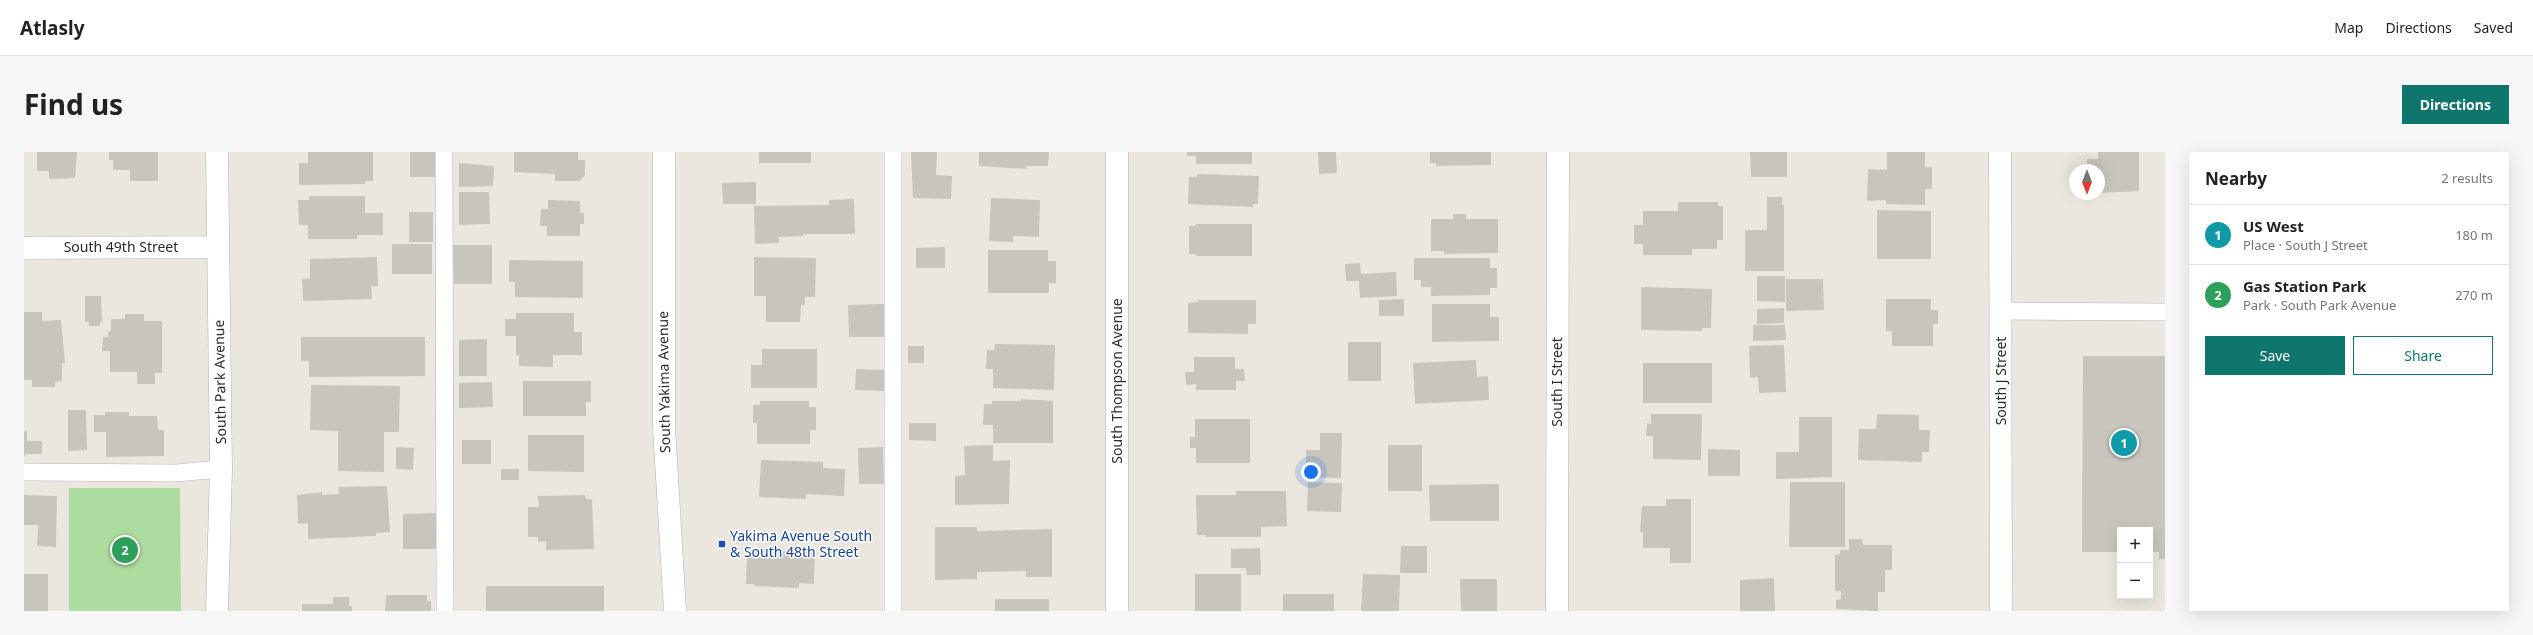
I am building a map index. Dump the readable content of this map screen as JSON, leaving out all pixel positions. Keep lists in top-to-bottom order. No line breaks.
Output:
{"streets":{"street":["South 49th Street","South Thompson Avenue","South J Street","South Park Avenue","South Yakima Avenue","South I Street"]},"crossings":[["South 49th Street","South Park Avenue"]],"places":{"transit":["Yakima Avenue South & South 48th Street"]},"north":"bottom","page":{"header":"Atlasly","nav":["Map","Directions","Saved"],"title":"Find us","buttons":["Directions",["Save","Share"]],"heading":["Nearby","2 results"],"list":[{"mark":"1","name":"US West","note":"Place · South J Street","value":"180 m"},{"mark":"2","name":"Gas Station Park","note":"Park · South Park Avenue","value":"270 m"}],"pins":["1","2"],"map_buttons":["+","−"]}}
